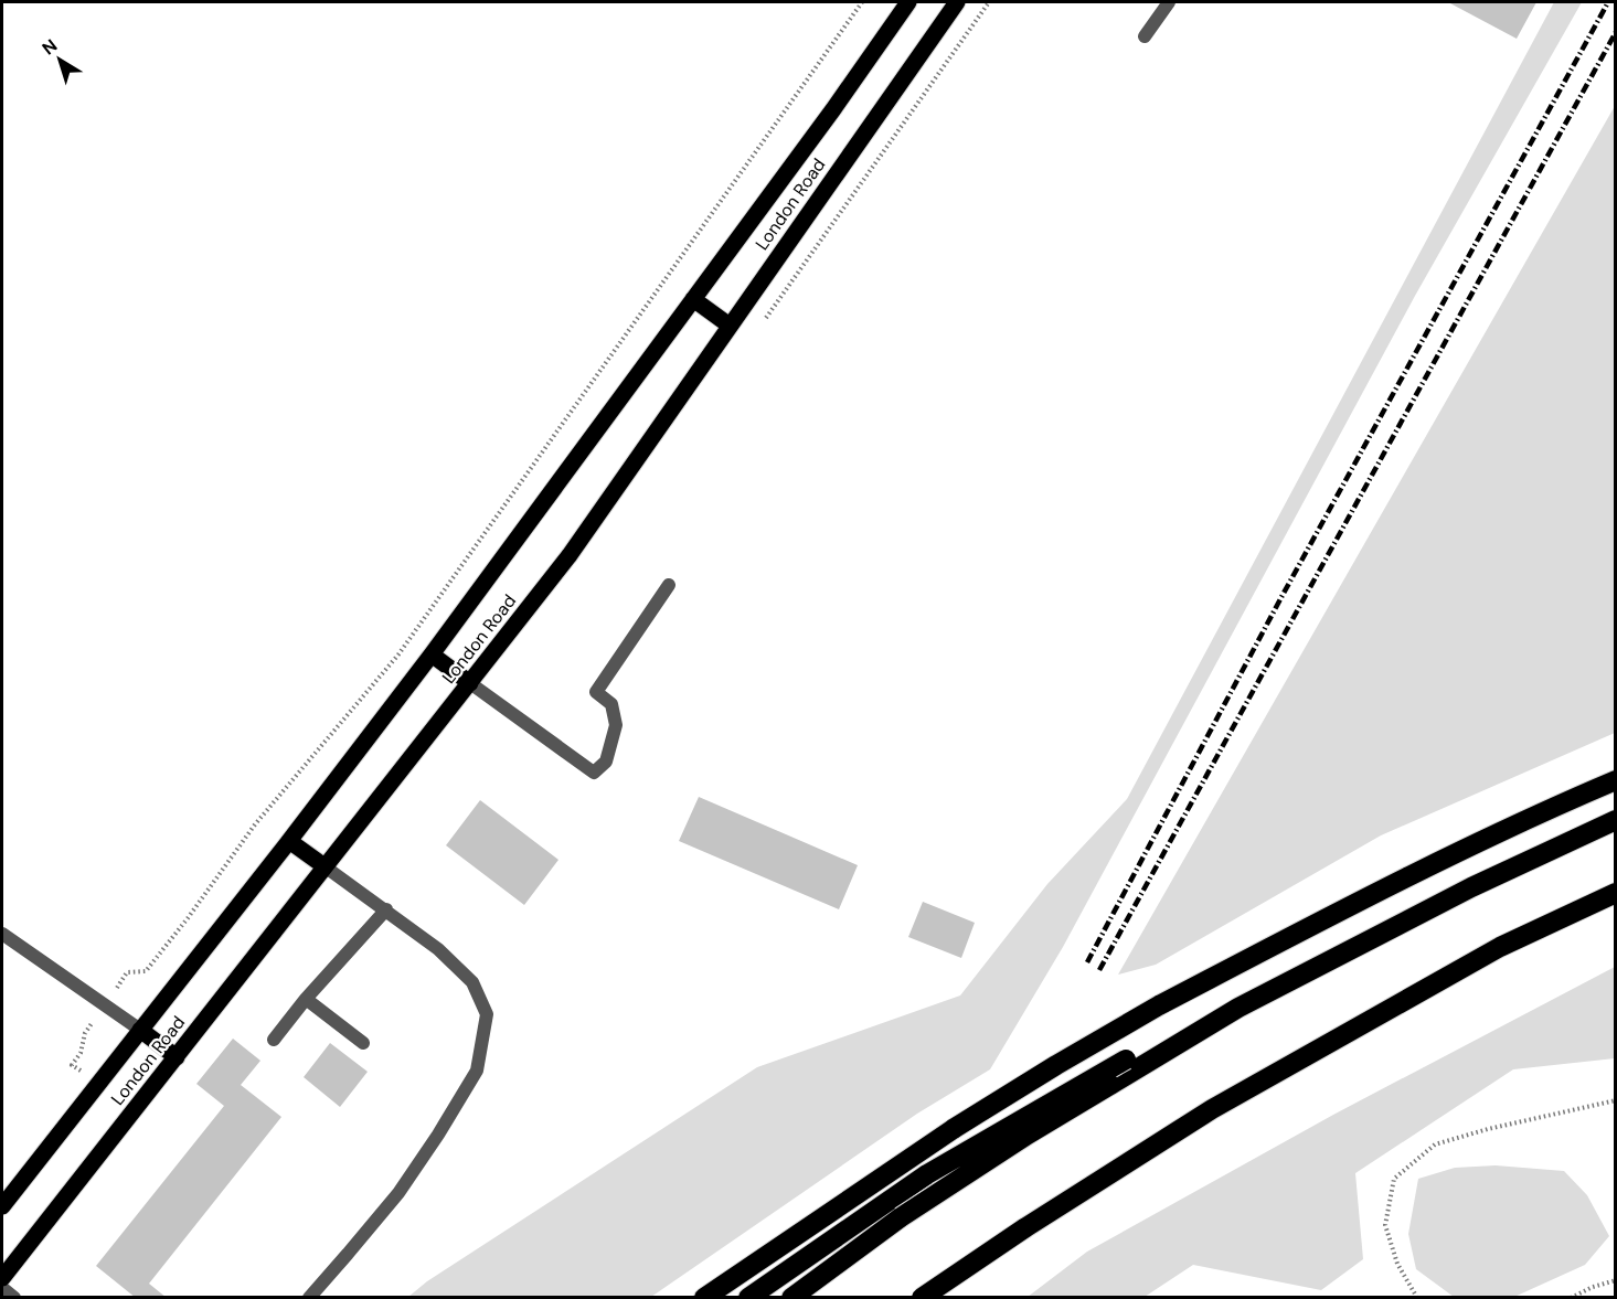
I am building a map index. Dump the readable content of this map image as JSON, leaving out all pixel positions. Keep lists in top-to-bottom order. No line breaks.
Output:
{"streets":{"main road":["London Road"]},"north":"top left"}
